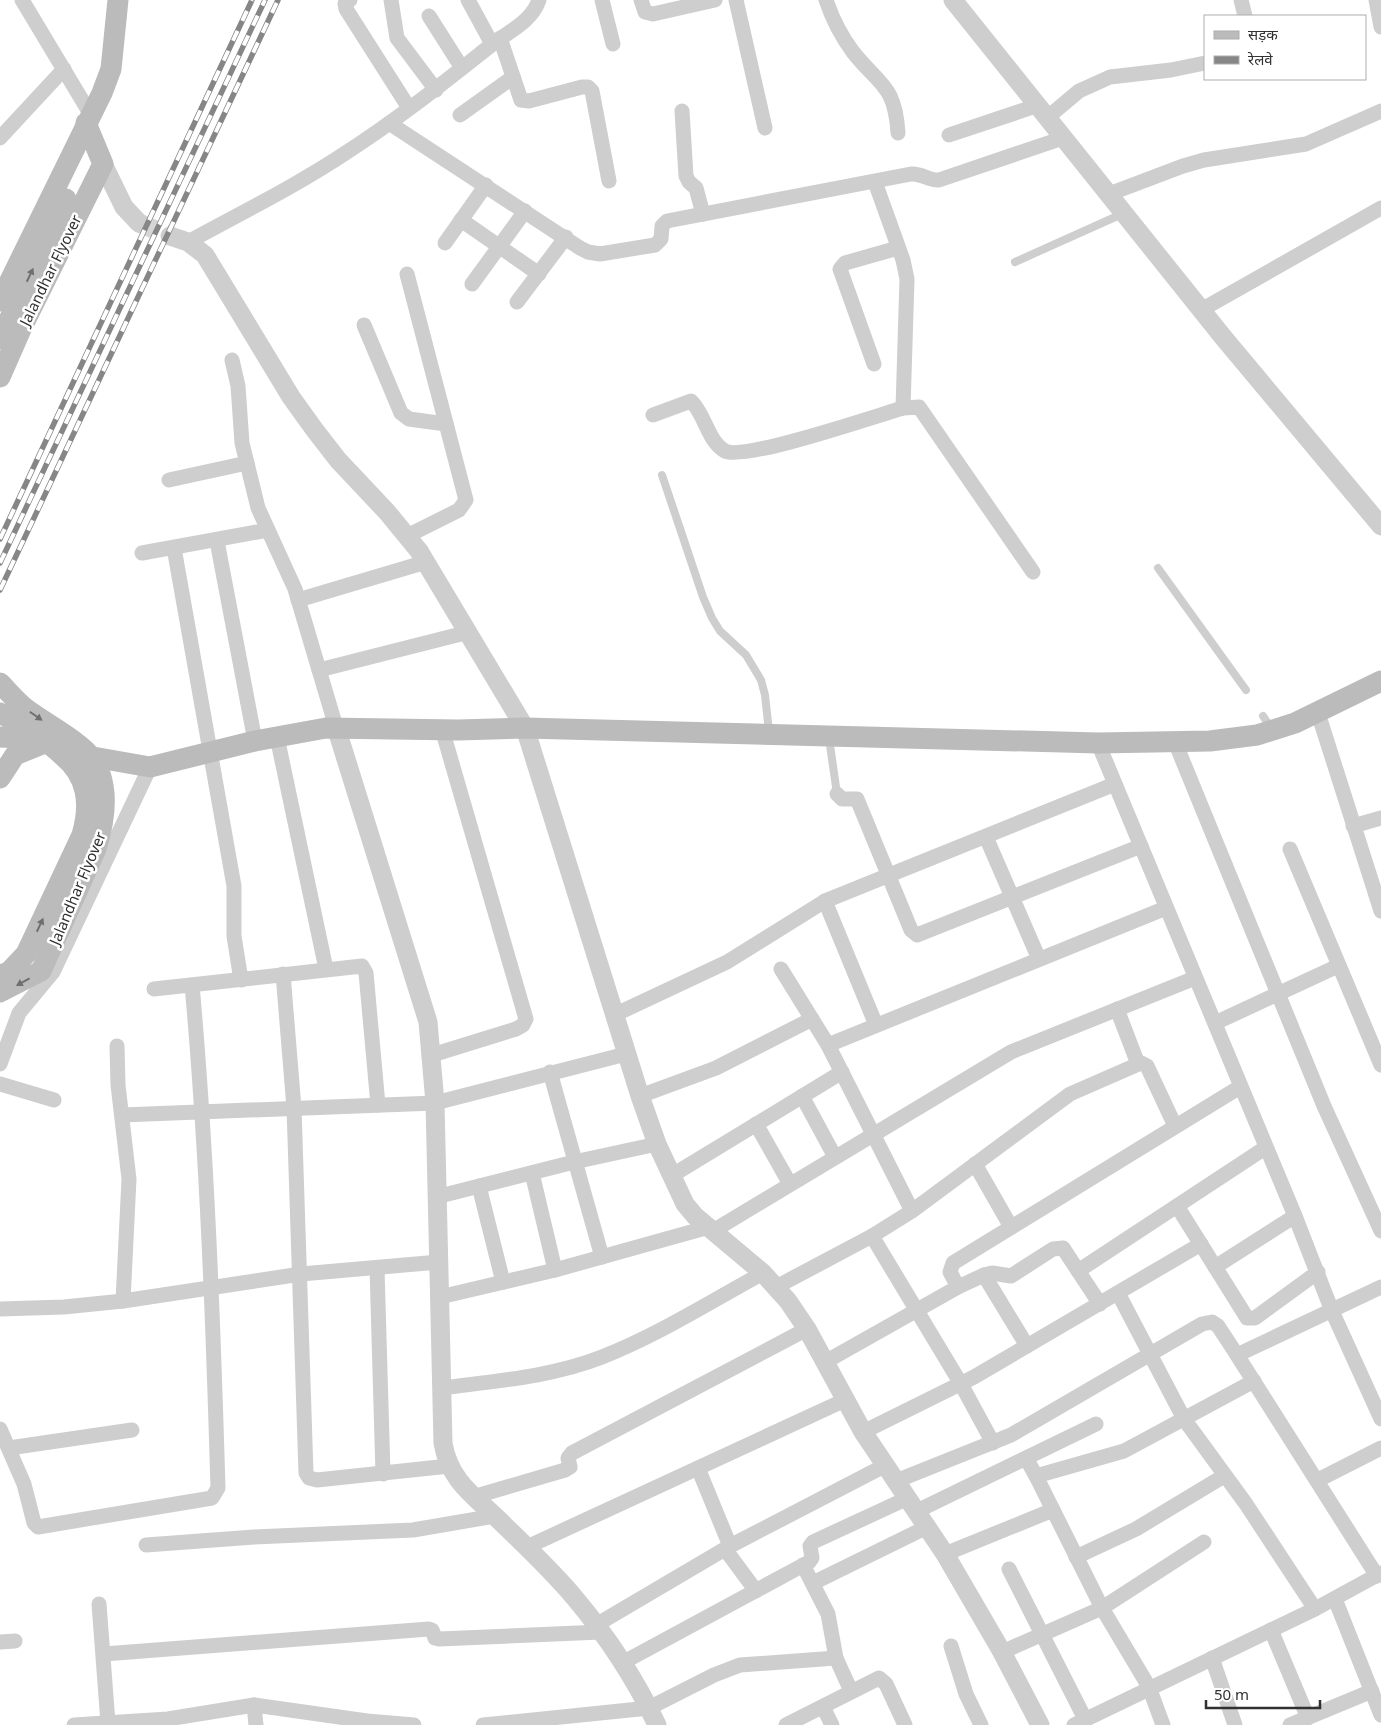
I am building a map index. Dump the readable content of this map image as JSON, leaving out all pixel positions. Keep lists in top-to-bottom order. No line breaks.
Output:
{"streets":{"main road":["Jalandhar Flyover"]},"legend":["सड़क","रेलवे"],"scale_bar":"50 m"}
